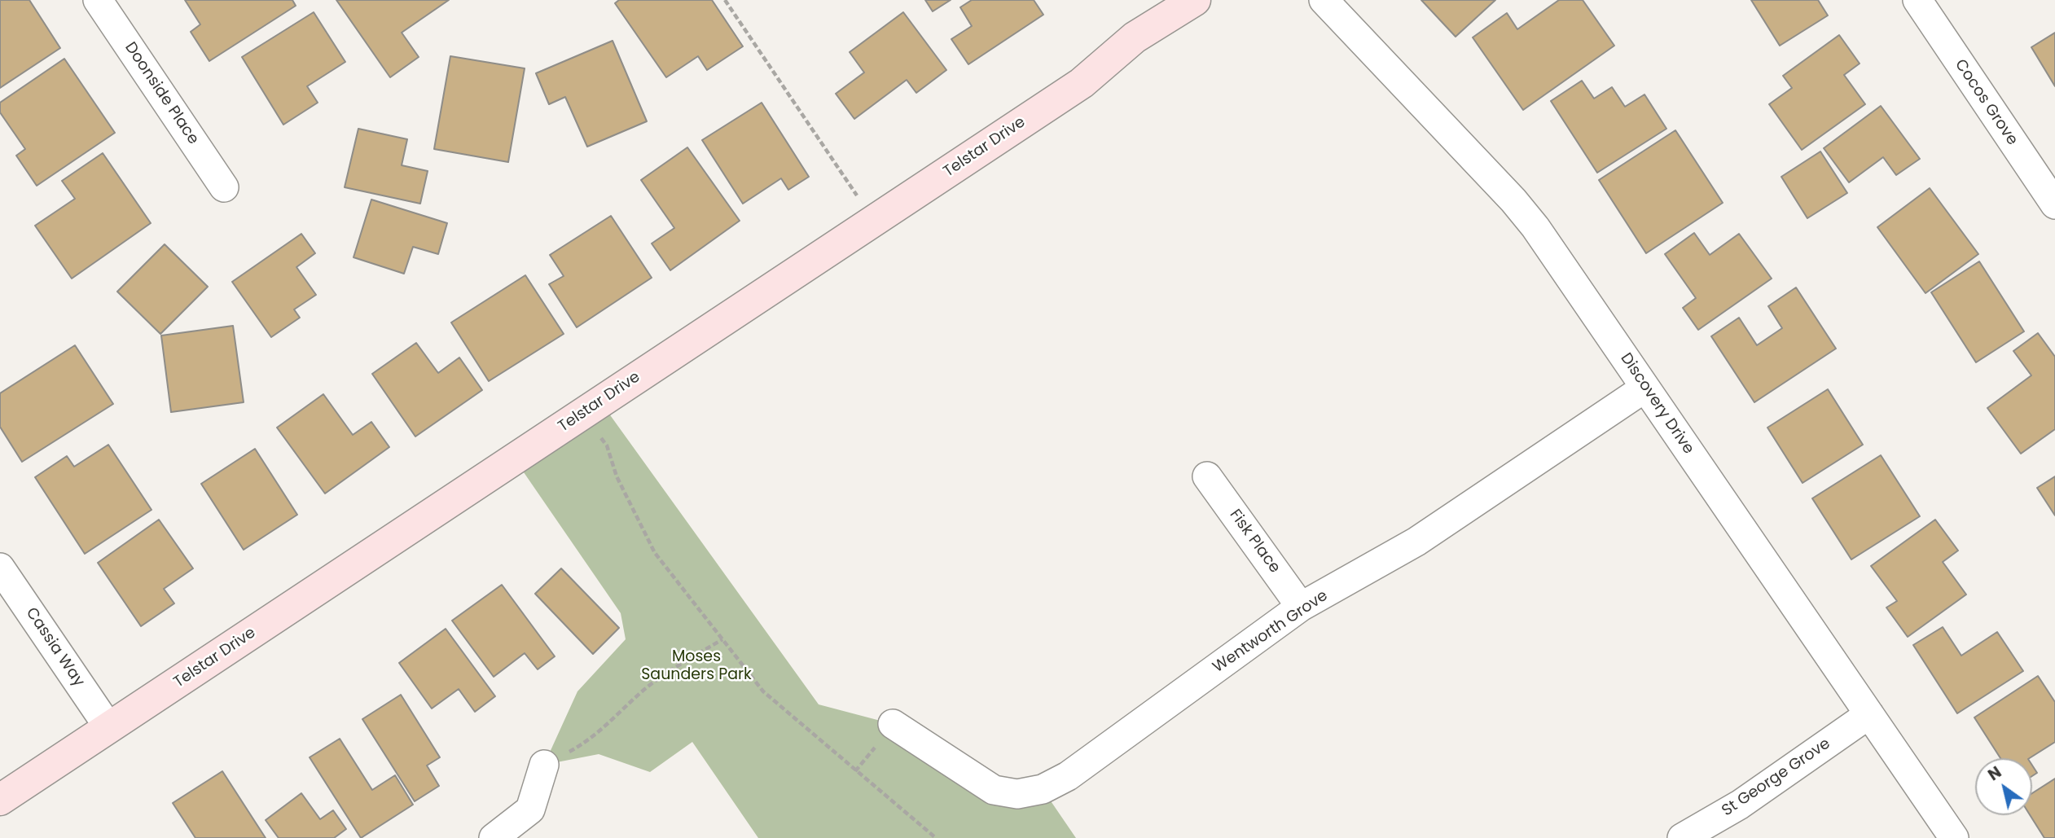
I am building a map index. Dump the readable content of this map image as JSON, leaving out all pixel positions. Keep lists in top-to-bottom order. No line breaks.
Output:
{"streets":{"street":["Doonside Place","Cocos Grove","Telstar Drive","Discovery Drive","Fisk Place","Wentworth Grove","Cassia Way","St George Grove"]},"crossings":[["Telstar Drive","Cassia Way"],["Discovery Drive","Wentworth Grove"],["Discovery Drive","St George Grove"],["Fisk Place","Wentworth Grove"]],"parks":["Moses Saunders Park"],"north":"top left"}
